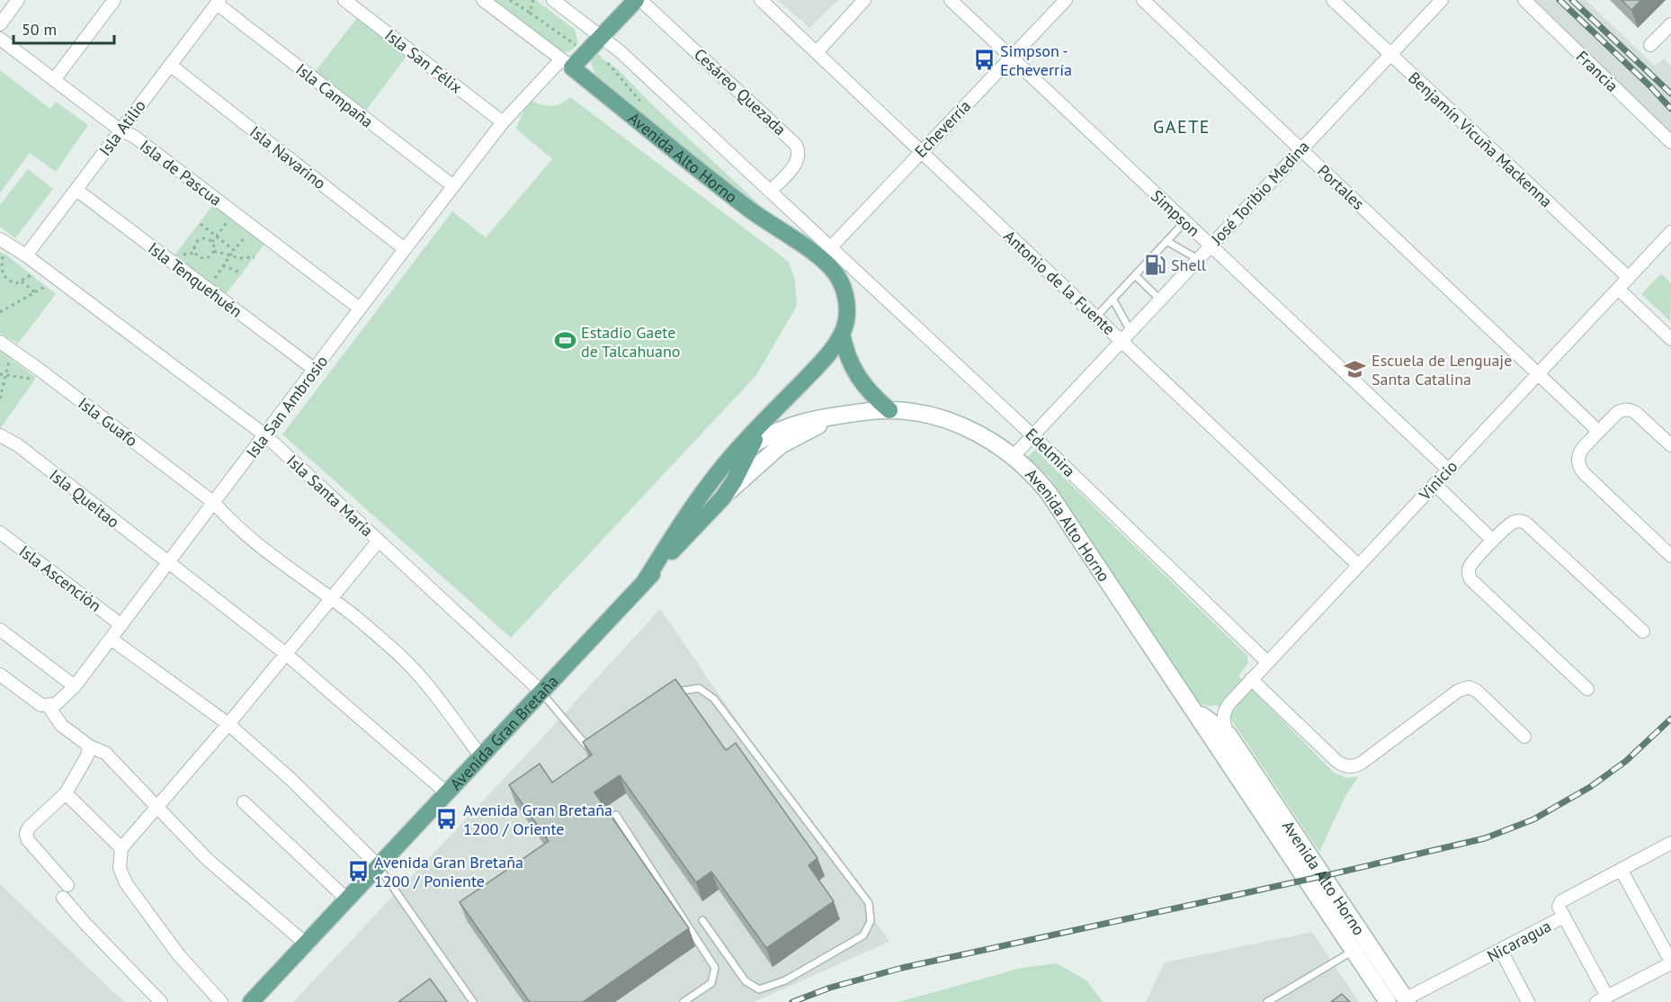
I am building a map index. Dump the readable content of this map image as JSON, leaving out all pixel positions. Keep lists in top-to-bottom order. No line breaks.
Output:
{"streets":{"main road":["Avenida Alto Horno","Avenida Gran Bretaña"],"street":["Isla San Félix","Francia","Cesáreo Quezada","Isla Campaña","Isla Atilio","Echeverría","Benjamín Vicuña Mackenna","Isla Navarino","Isla de Pascua","Portales","José Toribio Medina","Simpson","Isla Tenquehuén","Antonio de la Fuente","Isla San Ambrosio","Isla Guafo","Edelmira","Vinicio","Isla Santa María","Isla Queitao","Isla Ascención","Nicaragua"]},"crossings":[["Isla San Félix","Isla San Ambrosio"],["Cesáreo Quezada","Avenida Alto Horno"],["Isla Campaña","Isla Atilio"],["Isla Campaña","Isla San Ambrosio"],["Isla Atilio","Isla Navarino"],["Isla Atilio","Isla de Pascua"],["Isla Atilio","Isla Tenquehuén"],["Isla Atilio","Isla Santa María"],["Echeverría","Avenida Alto Horno"],["Echeverría","Simpson"],["Echeverría","Antonio de la Fuente"],["Echeverría","Edelmira"],["Benjamín Vicuña Mackenna","José Toribio Medina"],["Benjamín Vicuña Mackenna","Vinicio"],["Isla Navarino","Isla San Ambrosio"],["Avenida Alto Horno","José Toribio Medina"],["Avenida Alto Horno","Isla San Ambrosio"],["Avenida Alto Horno","Edelmira"],["Avenida Alto Horno","Vinicio"],["Avenida Alto Horno","Avenida Gran Bretaña"],["Avenida Alto Horno","Nicaragua"],["Isla de Pascua","Isla San Ambrosio"],["Portales","José Toribio Medina"],["Portales","Vinicio"],["José Toribio Medina","Simpson"],["José Toribio Medina","Antonio de la Fuente"],["José Toribio Medina","Edelmira"],["Simpson","Vinicio"],["Isla Tenquehuén","Isla San Ambrosio"],["Antonio de la Fuente","Vinicio"],["Isla San Ambrosio","Isla Guafo"],["Isla San Ambrosio","Isla Santa María"],["Isla San Ambrosio","Isla Queitao"],["Isla San Ambrosio","Isla Ascención"],["Isla Guafo","Avenida Gran Bretaña"],["Edelmira","Vinicio"],["Isla Santa María","Avenida Gran Bretaña"],["Isla Queitao","Avenida Gran Bretaña"]],"districts":["GAETE"],"places":{"bus stop":["Simpson - Echeverría","Avenida Gran Bretaña 1200 / Oriente","Avenida Gran Bretaña 1200 / Poniente"],"fuel station":["Shell"],"sports":["Estadio Gaete de Talcahuano"],"school or university":["Escuela de Lenguaje Santa Catalina"]},"scale_bar":"50 m"}
